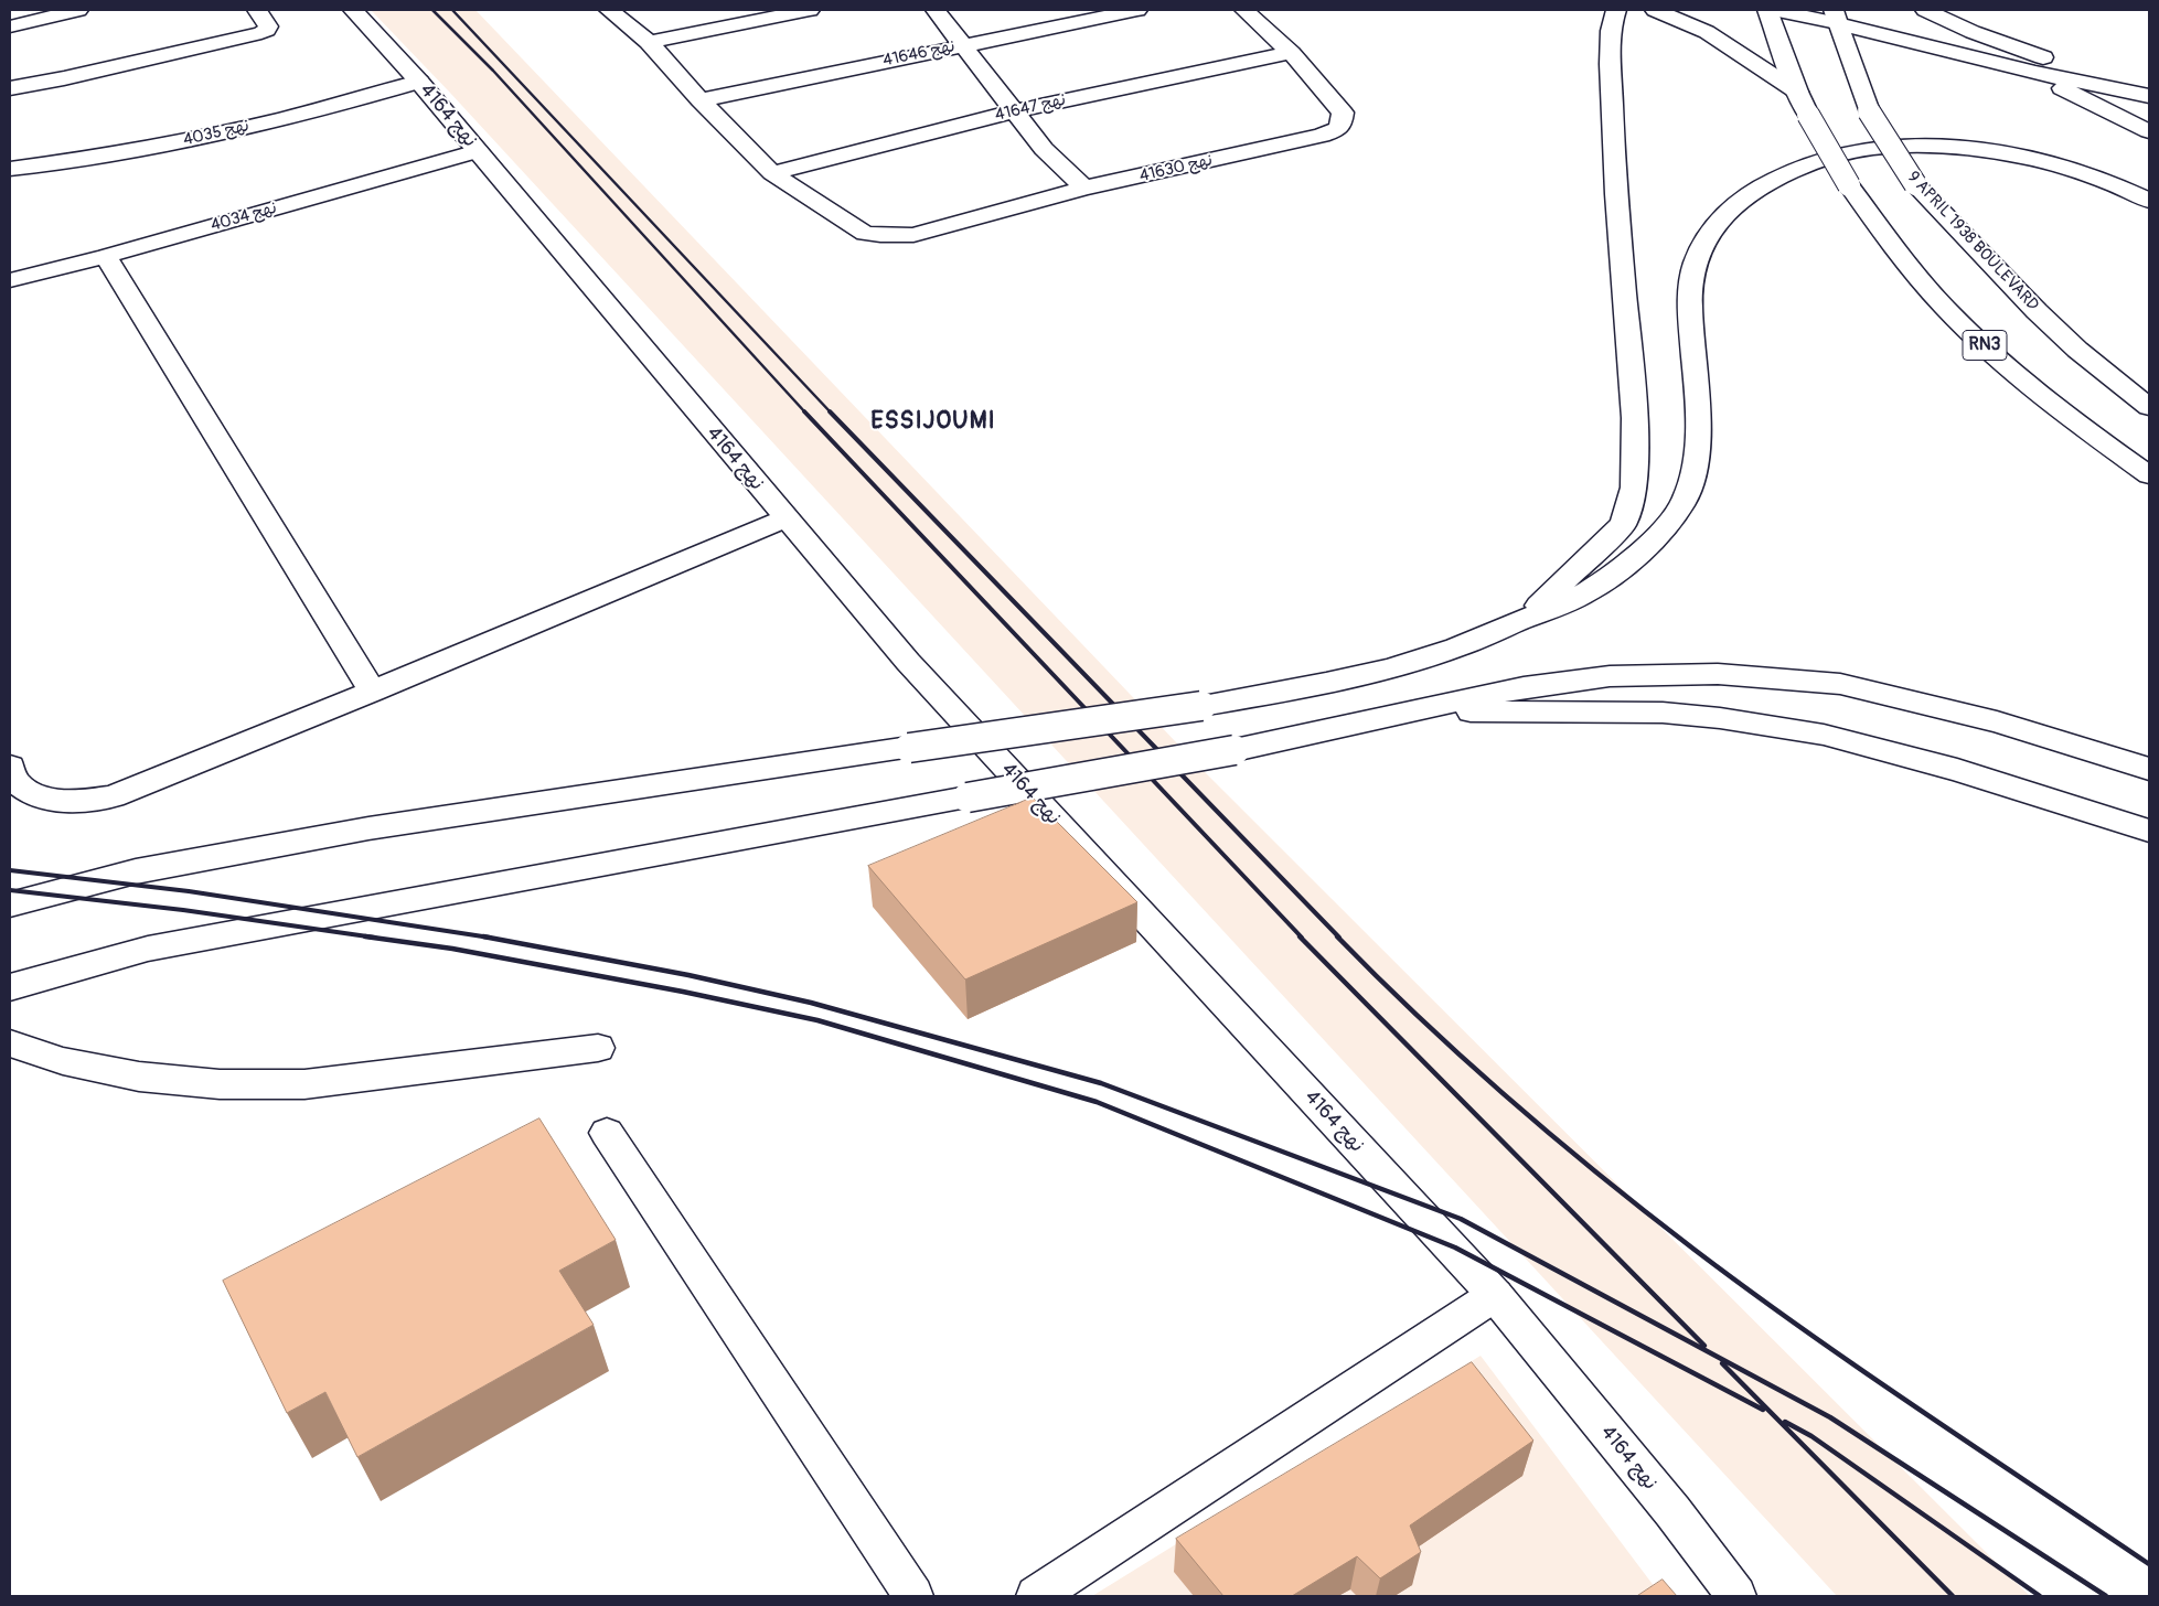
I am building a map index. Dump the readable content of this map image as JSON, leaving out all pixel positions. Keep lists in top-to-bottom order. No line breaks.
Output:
{"streets":{"street":["نهج 41646","نهج 41647","نهج 4164","نهج 4035","نهج 41630","نهج 4034","9 APRIL 1938 BOULEVARD","RN3"]},"crossings":[["نهج 41647","نهج 41630"],["نهج 4164","نهج 4035"],["نهج 4164","نهج 4034"]],"districts":["ESSIJOUMI"]}
